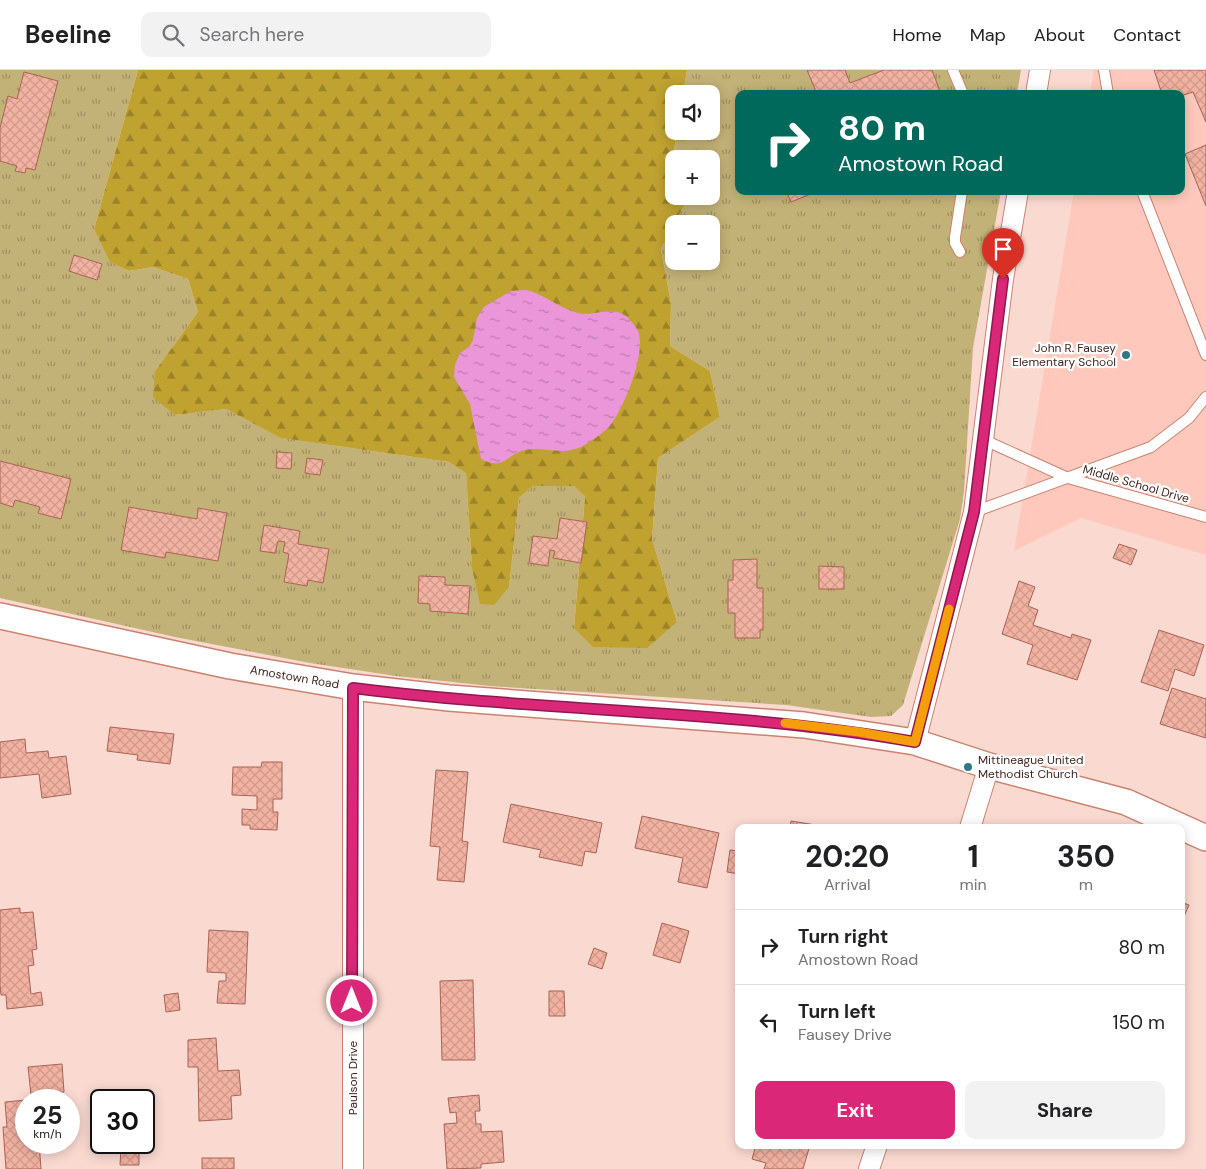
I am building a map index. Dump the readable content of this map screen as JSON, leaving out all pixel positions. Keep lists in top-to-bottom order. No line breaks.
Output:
{"streets":{"street":["Amostown Road","Paulson Drive"],"lane":["Middle School Drive"]},"crossings":[["Amostown Road","Paulson Drive"]],"places":["John R. Fausey Elementary School","Mittineague United Methodist Church"],"page":{"header":"Beeline","search":"Search here","nav":["Home","Map","About","Contact"],"map_buttons":["+","−"],"turn":["80 m","Amostown Road"],"eta":["20:20","Arrival","1","min","350","m"],"list":[{"name":"Turn right","note":"Amostown Road","value":"80 m"},{"name":"Turn left","note":"Fausey Drive","value":"150 m"}],"buttons":["Exit","Share"],"speed":"25 km/h","limit":"30"}}
